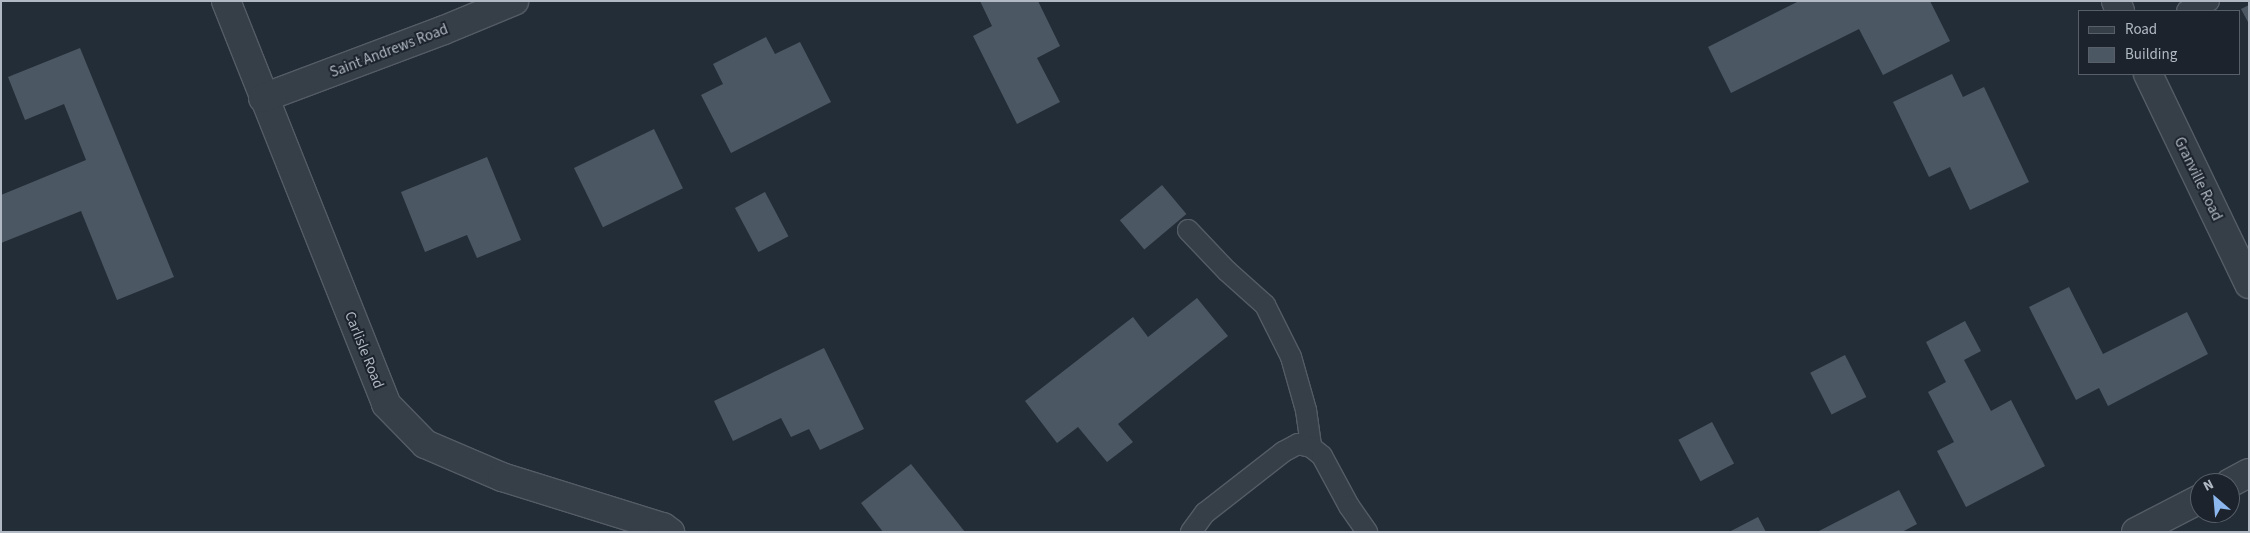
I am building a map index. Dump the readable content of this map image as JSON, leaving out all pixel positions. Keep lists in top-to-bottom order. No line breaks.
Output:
{"streets":{"street":["Saint Andrews Road","Granville Road","Carlisle Road"]},"crossings":[["Saint Andrews Road","Carlisle Road"]],"legend":["Road","Building"],"north":"top left"}
